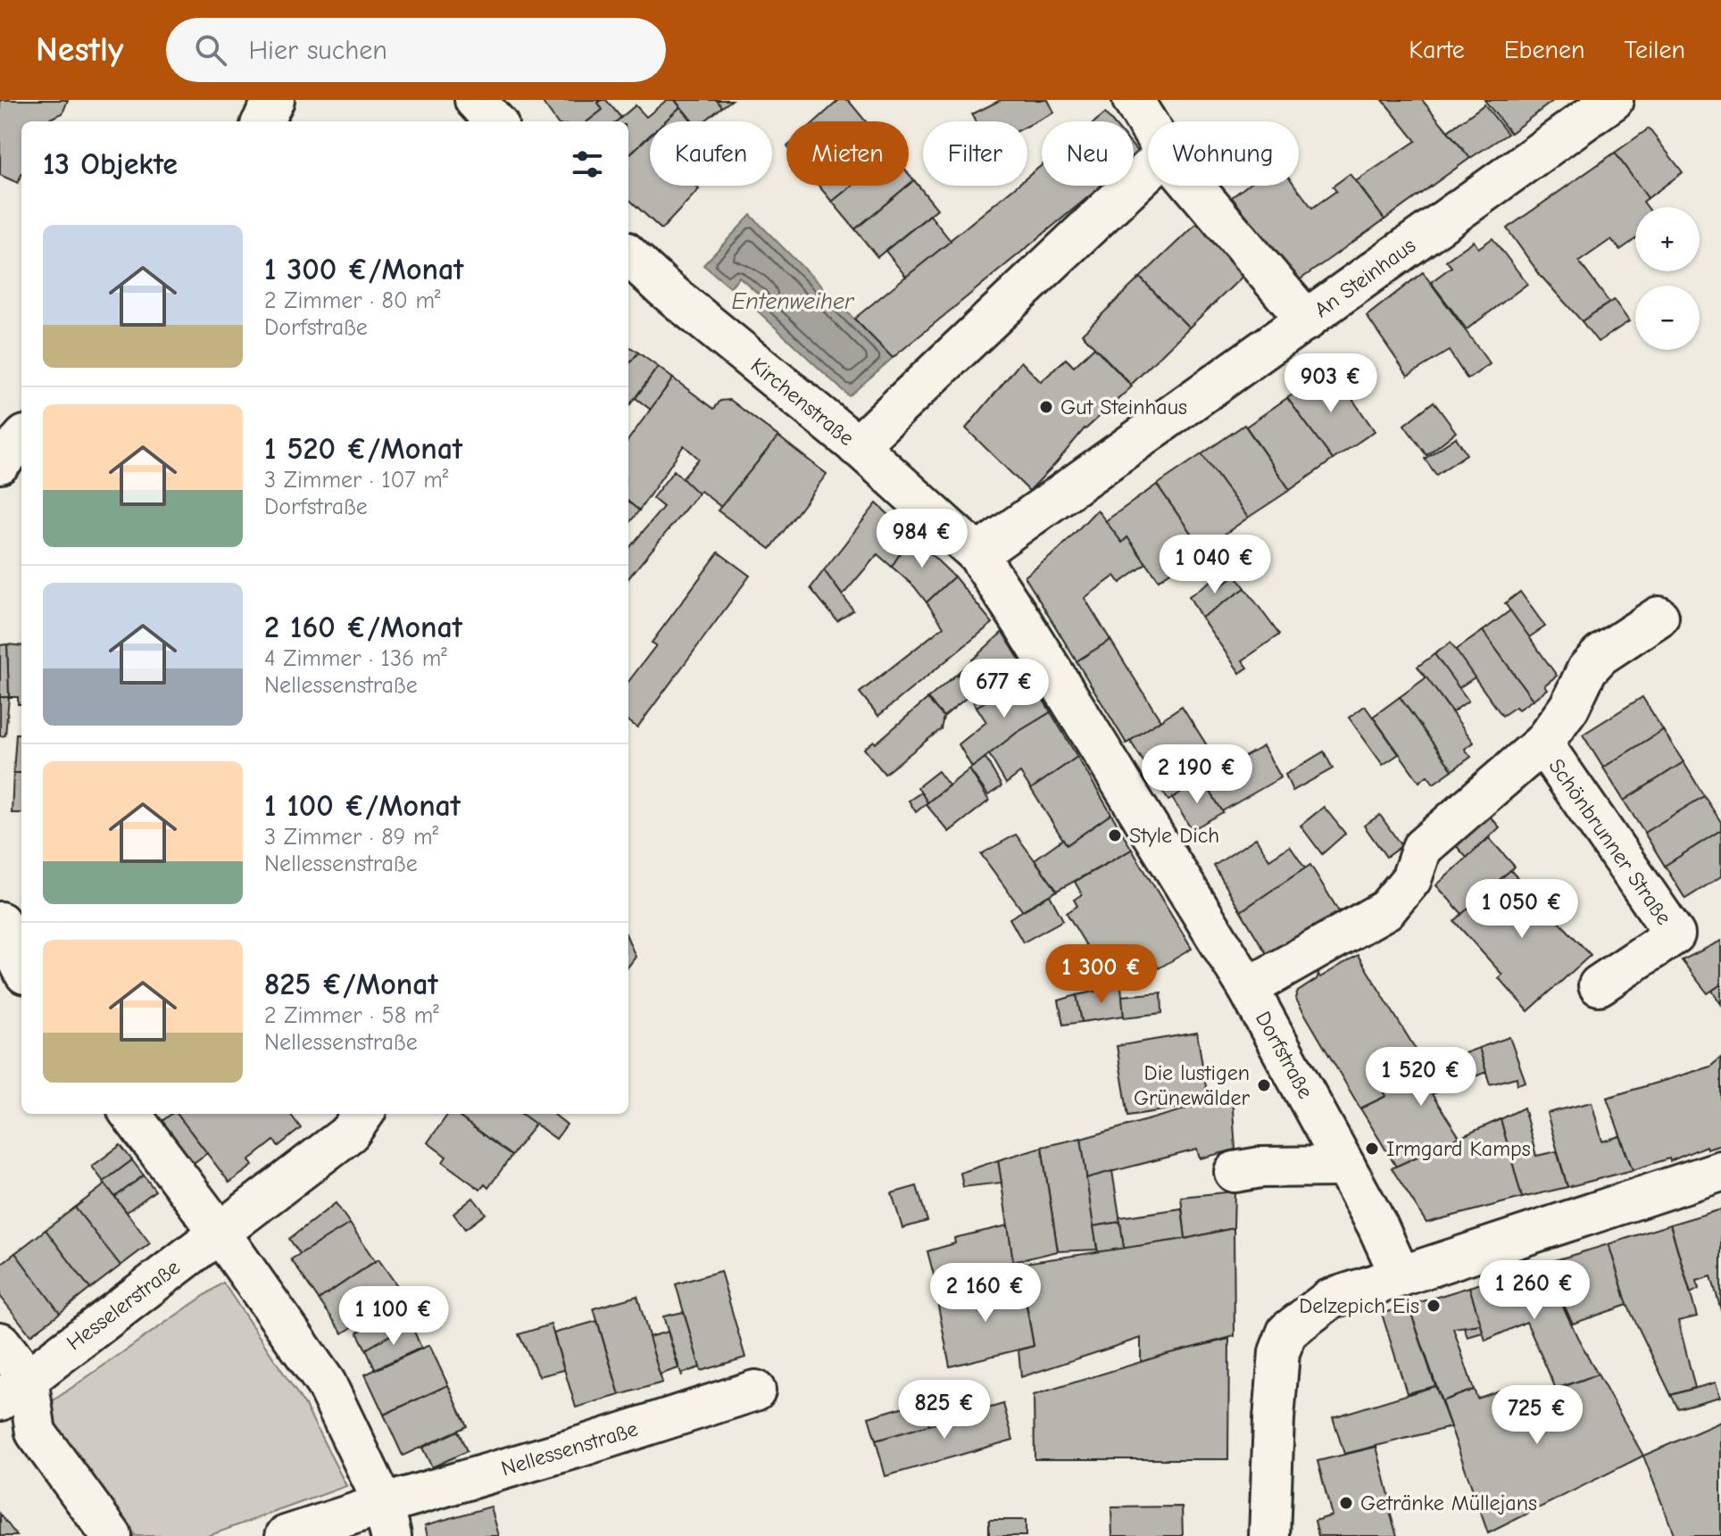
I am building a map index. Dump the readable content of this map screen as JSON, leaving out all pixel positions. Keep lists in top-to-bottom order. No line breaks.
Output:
{"streets":{"street":["An Steinhaus","Kirchenstraße","Schönbrunner Straße","Dorfstraße","Hesselerstraße","Nellessenstraße"]},"crossings":[["An Steinhaus","Kirchenstraße"],["An Steinhaus","Dorfstraße"],["Kirchenstraße","Dorfstraße"],["Schönbrunner Straße","Dorfstraße"]],"water":["Entenweiher"],"places":["Gut Steinhaus","Style Dich","Die lustigen Grünewälder","Irmgard Kamps","Delzepich Eis","Getränke Müllejans"],"page":{"header":"Nestly","search":"Hier suchen","nav":["Karte","Ebenen","Teilen"],"chip":["Kaufen","Mieten","Filter","Neu","Wohnung"],"heading":"13 Objekte","map_buttons":["+","−"],"list":[{"name":"1 300 €/Monat","note":"2 Zimmer · 80 m² · Dorfstraße"},{"name":"1 520 €/Monat","note":"3 Zimmer · 107 m² · Dorfstraße"},{"name":"2 160 €/Monat","note":"4 Zimmer · 136 m² · Nellessenstraße"},{"name":"1 100 €/Monat","note":"3 Zimmer · 89 m² · Nellessenstraße"},{"name":"825 €/Monat","note":"2 Zimmer · 58 m² · Nellessenstraße"}],"price":["903 €","984 €","1 040 €","677 €","2 190 €","1 050 €","1 300 €","1 520 €","1 260 €","2 160 €","1 100 €","825 €","725 €"]}}
